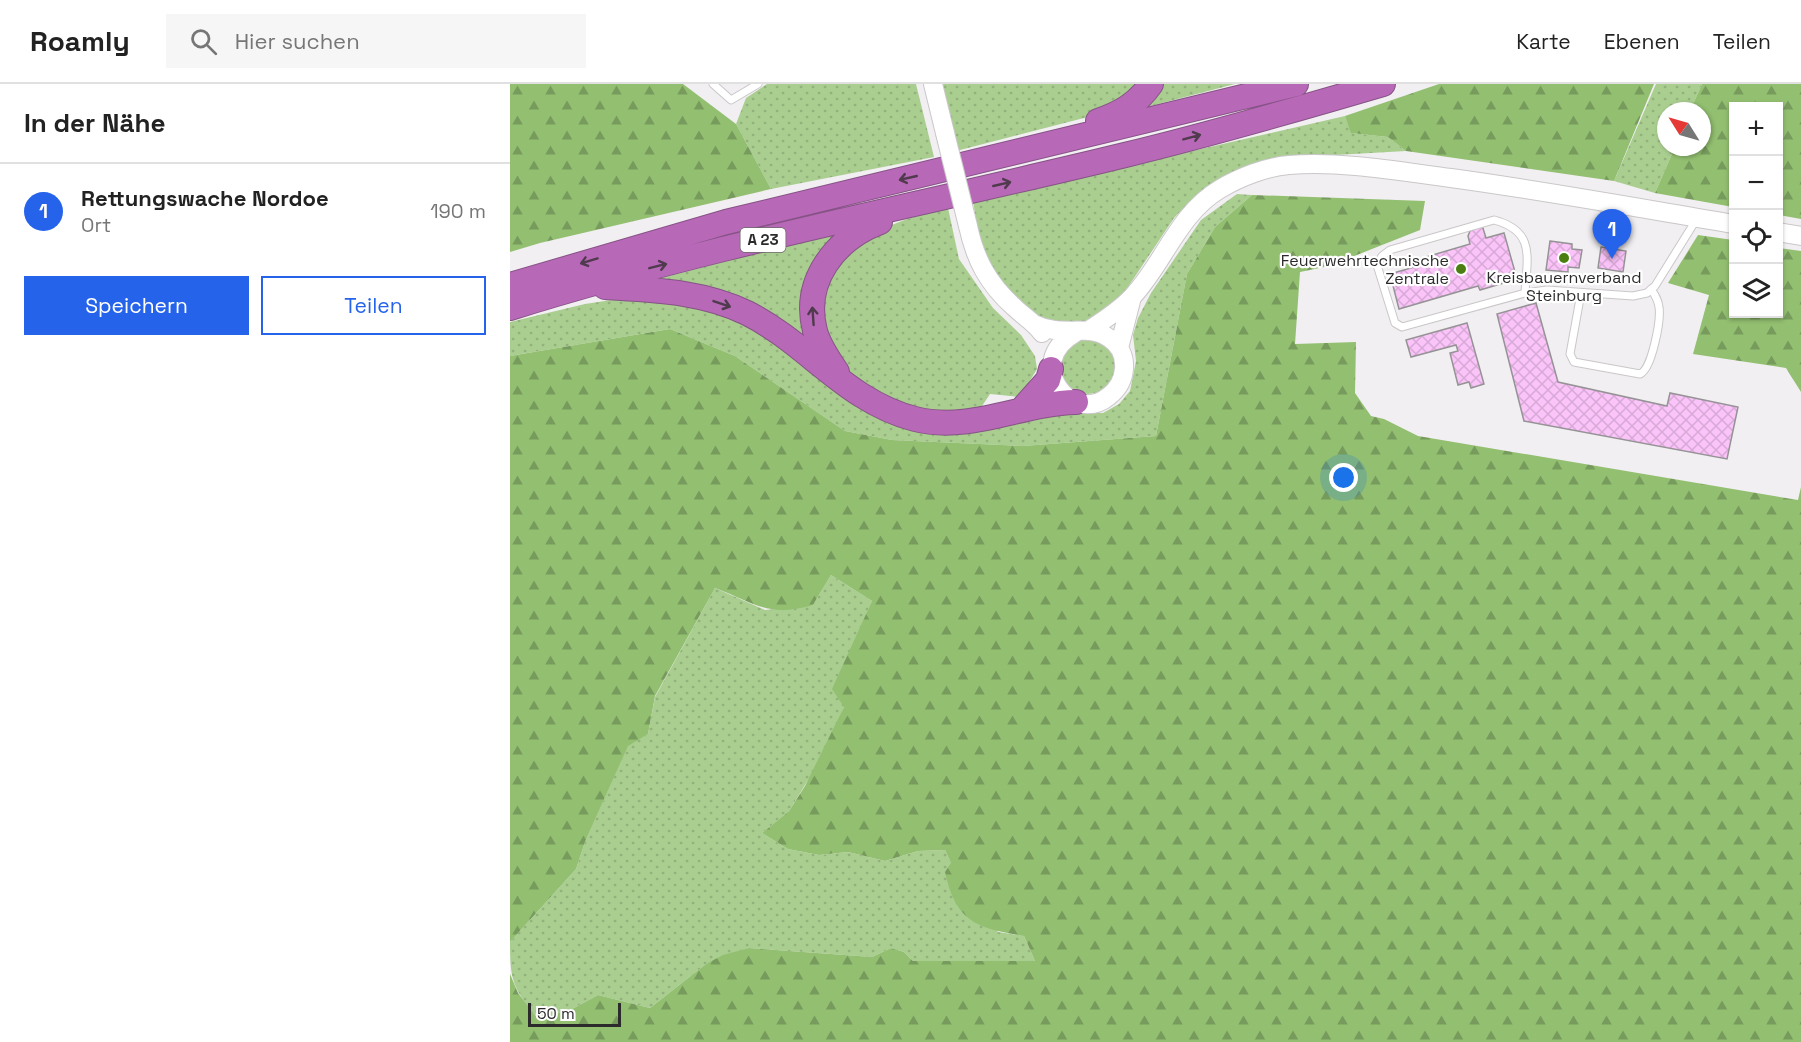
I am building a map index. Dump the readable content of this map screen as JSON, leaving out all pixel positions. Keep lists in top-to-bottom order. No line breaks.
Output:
{"streets":{"highway":["A 23"]},"places":["Kreisbauernverband Steinburg","Feuerwehrtechnische Zentrale"],"scale_bar":"50 m","north":"top left","page":{"header":"Roamly","search":"Hier suchen","nav":["Karte","Ebenen","Teilen"],"heading":"In der Nähe","map_buttons":["+","−"],"list":[{"mark":"1","name":"Rettungswache Nordoe","note":"Ort","value":"190 m"}],"pins":"1","buttons":["Speichern","Teilen"],"scale":"50 m"}}
